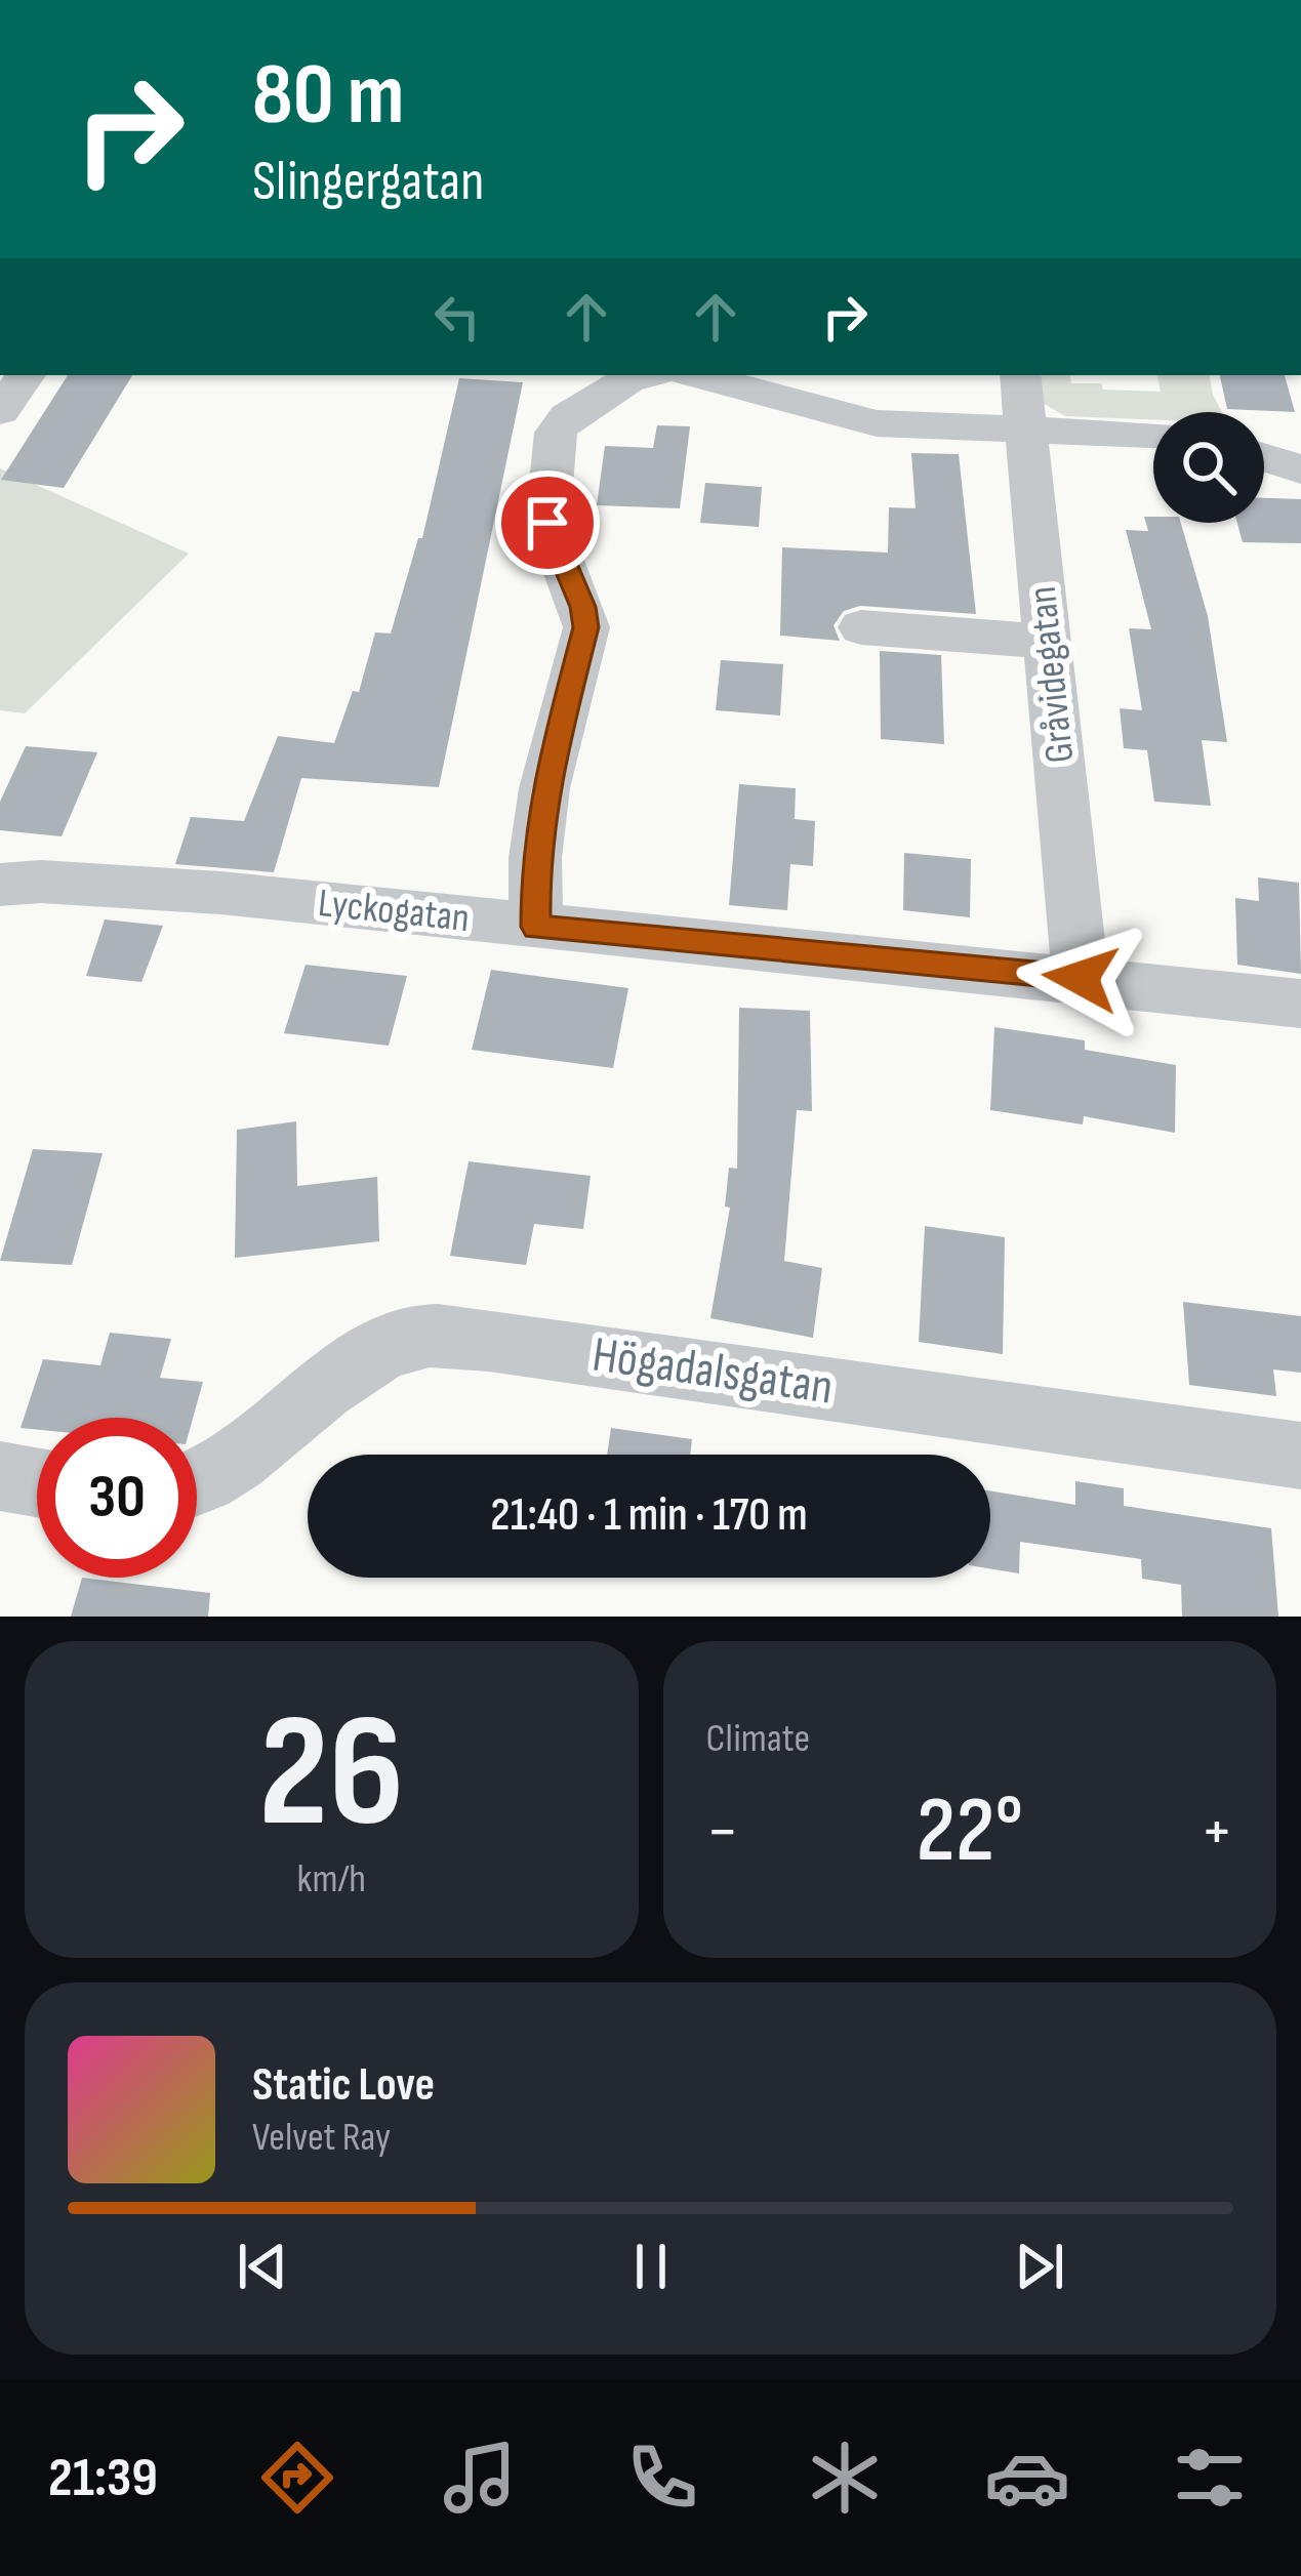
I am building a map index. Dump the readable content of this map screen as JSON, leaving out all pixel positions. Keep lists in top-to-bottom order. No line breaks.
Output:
{"streets":{"street":["Gråvidegatan","Lyckogatan","Högadalsgatan"]},"crossings":[["Gråvidegatan","Lyckogatan"]],"page":{"turn":["80 m","Slingergatan"],"limit":"30","trip":"21:40 · 1 min · 170 m","tile":[["26","km/h"],"Climate"],"heat":["−","22°","+"],"song":["Static Love","Velvet Ray"],"tabs":"21:39"}}
